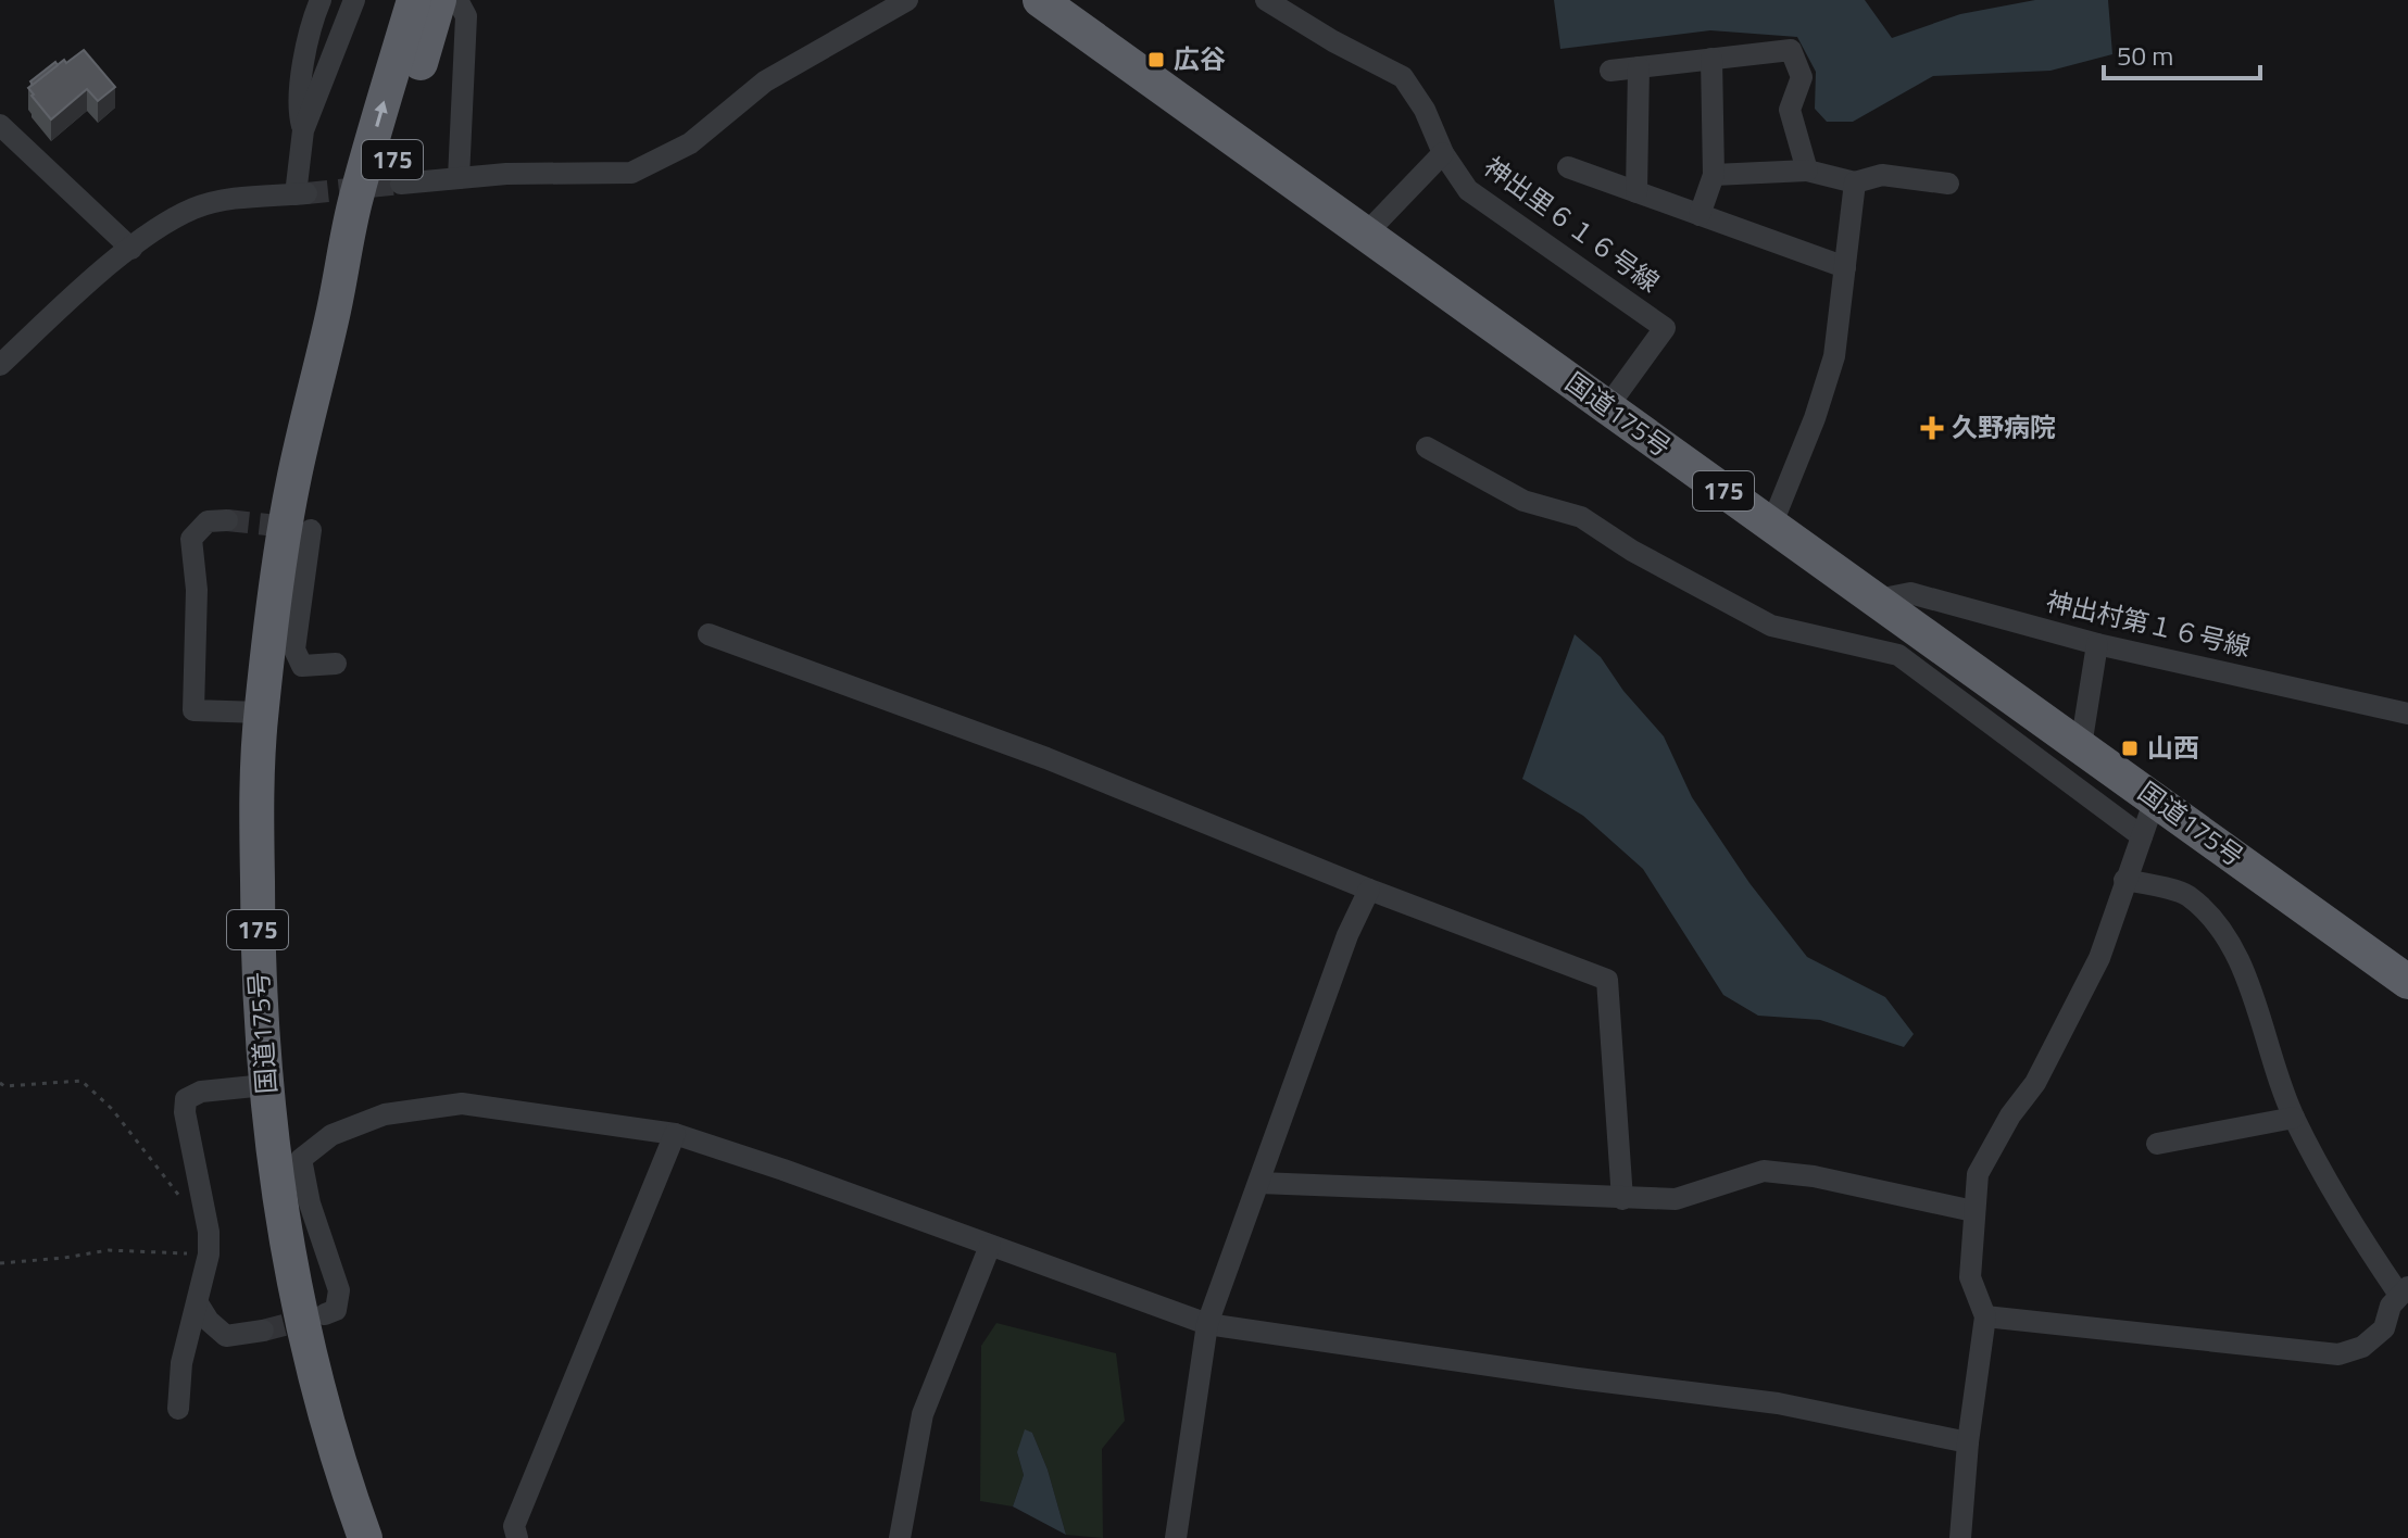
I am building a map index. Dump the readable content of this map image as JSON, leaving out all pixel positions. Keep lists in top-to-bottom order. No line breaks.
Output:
{"streets":{"highway":["175","国道175号"],"street":["神出里６１６号線","神出村第１６号線"]},"crossings":[["神出里６１６号線","国道175号"],["国道175号","神出村第１６号線"]],"places":{"transit":["広谷","山西"],"health":["久野病院"]},"scale_bar":"50 m"}
